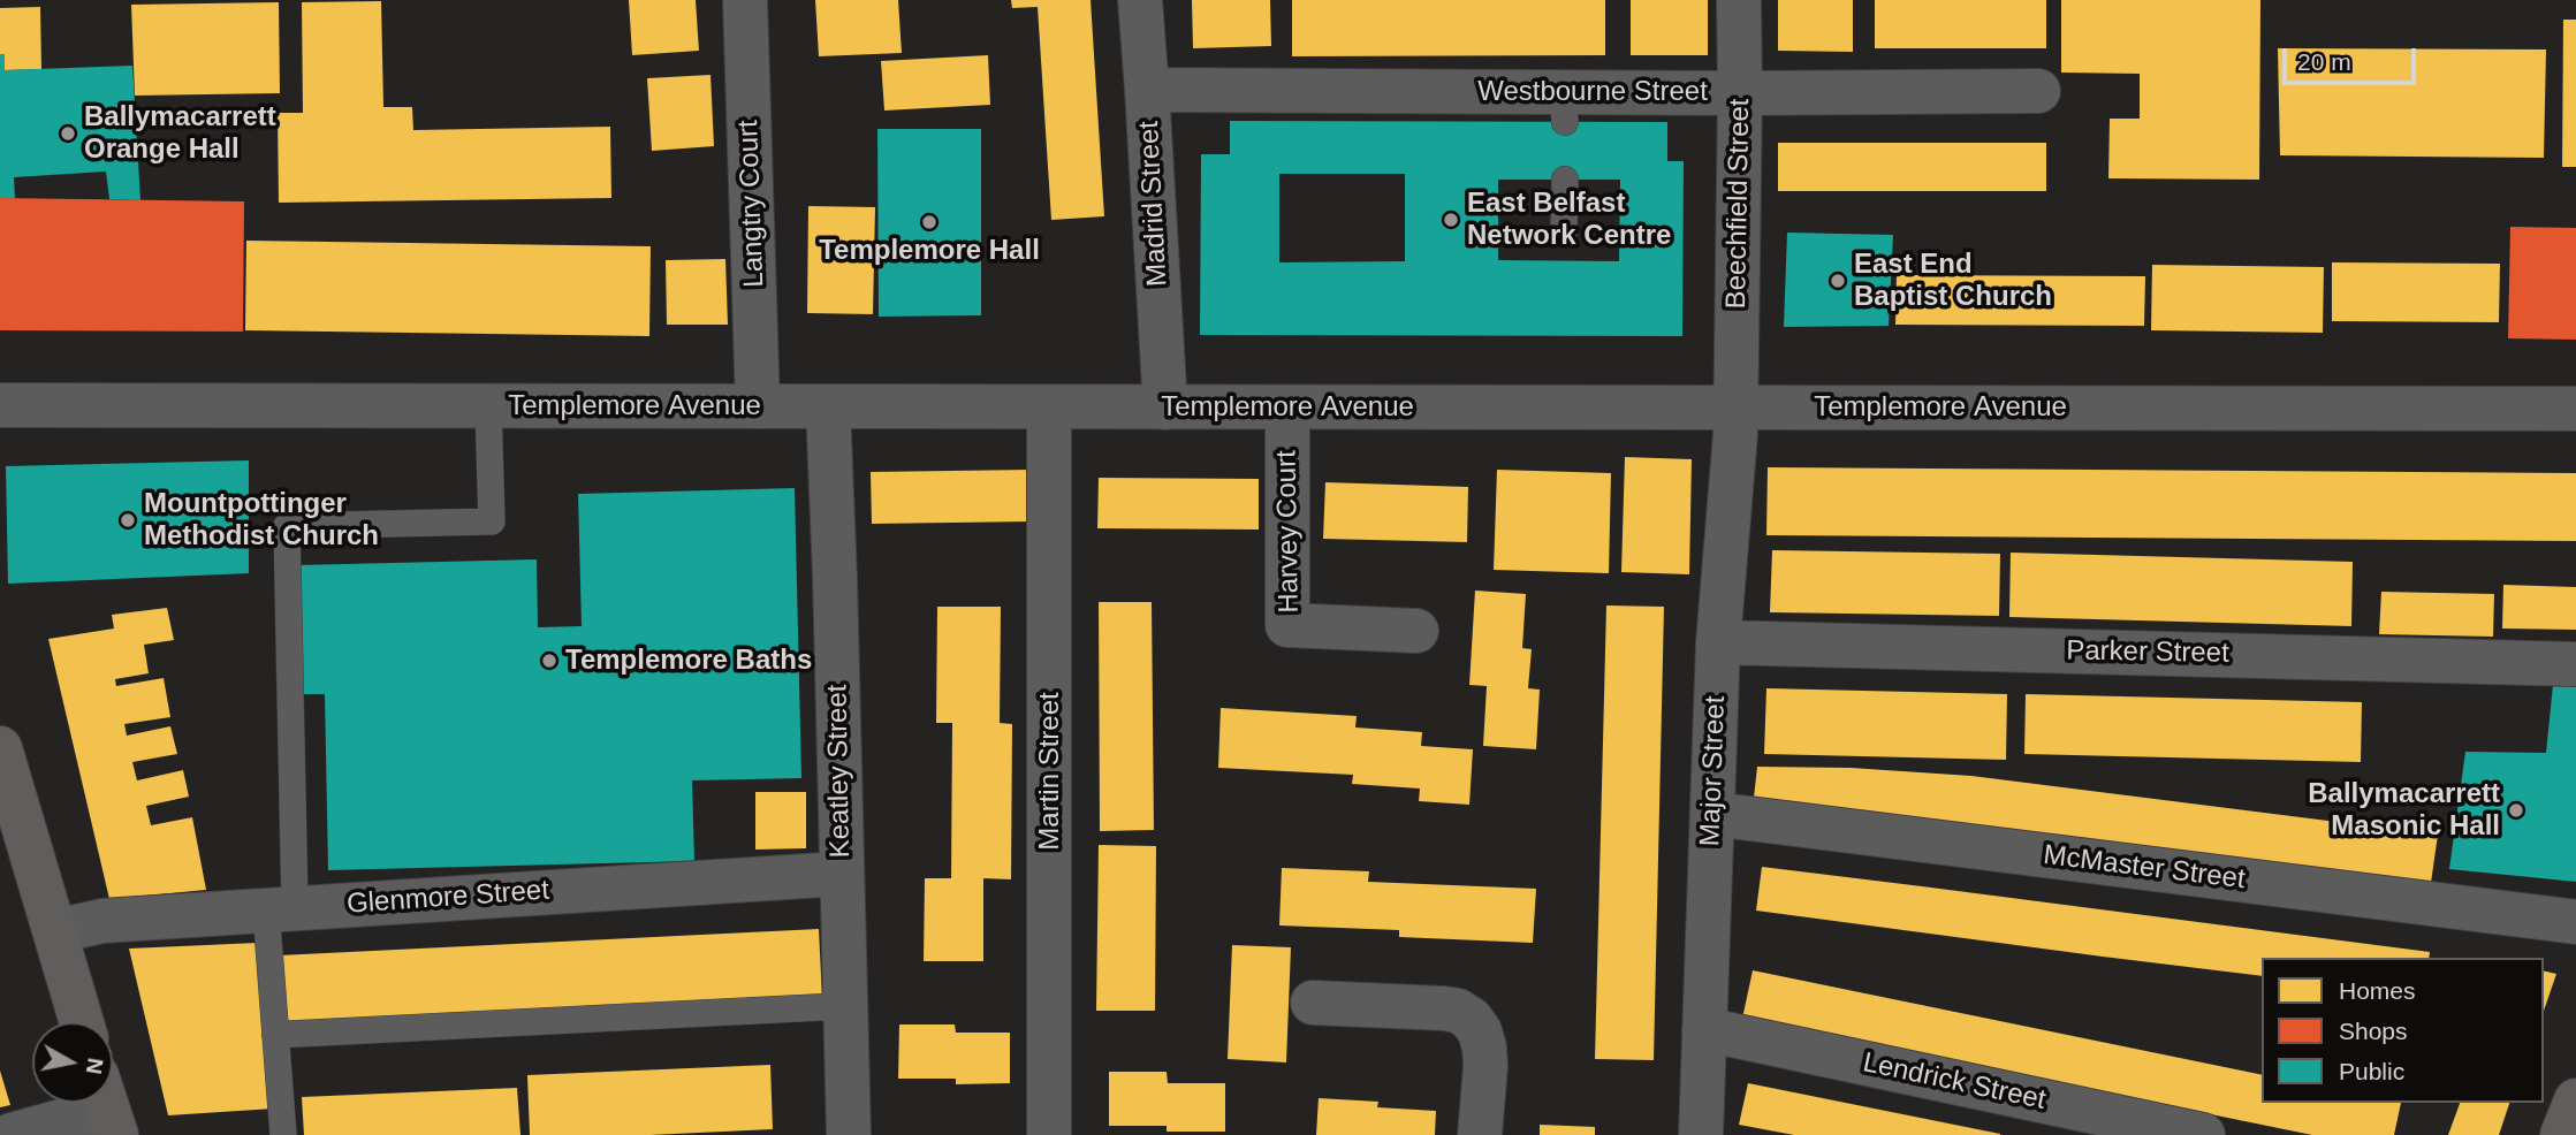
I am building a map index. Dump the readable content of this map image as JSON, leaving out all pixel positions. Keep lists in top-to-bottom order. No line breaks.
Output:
{"streets":{"street":["Westbourne Street","Langtry Court","Madrid Street","Beechfield Street","Templemore Avenue","Harvey Court","Parker Street","Keatley Street","Martin Street","Major Street","McMaster Street","Glenmore Street","Lendrick Street"]},"crossings":[["Westbourne Street","Madrid Street"],["Westbourne Street","Beechfield Street"],["Langtry Court","Templemore Avenue"],["Madrid Street","Templemore Avenue"],["Beechfield Street","Templemore Avenue"],["Beechfield Street","Major Street"],["Templemore Avenue","Harvey Court"],["Templemore Avenue","Keatley Street"],["Templemore Avenue","Martin Street"],["Templemore Avenue","Major Street"],["Parker Street","Major Street"],["Keatley Street","Glenmore Street"],["Major Street","McMaster Street"],["Major Street","Lendrick Street"]],"places":["Ballymacarrett Orange Hall","East Belfast Network Centre","Templemore Hall","East End Baptist Church","Mountpottinger Methodist Church","Templemore Baths","Ballymacarrett Masonic Hall"],"legend":["Homes","Shops","Public"],"scale_bar":"20 m","north":"right"}
